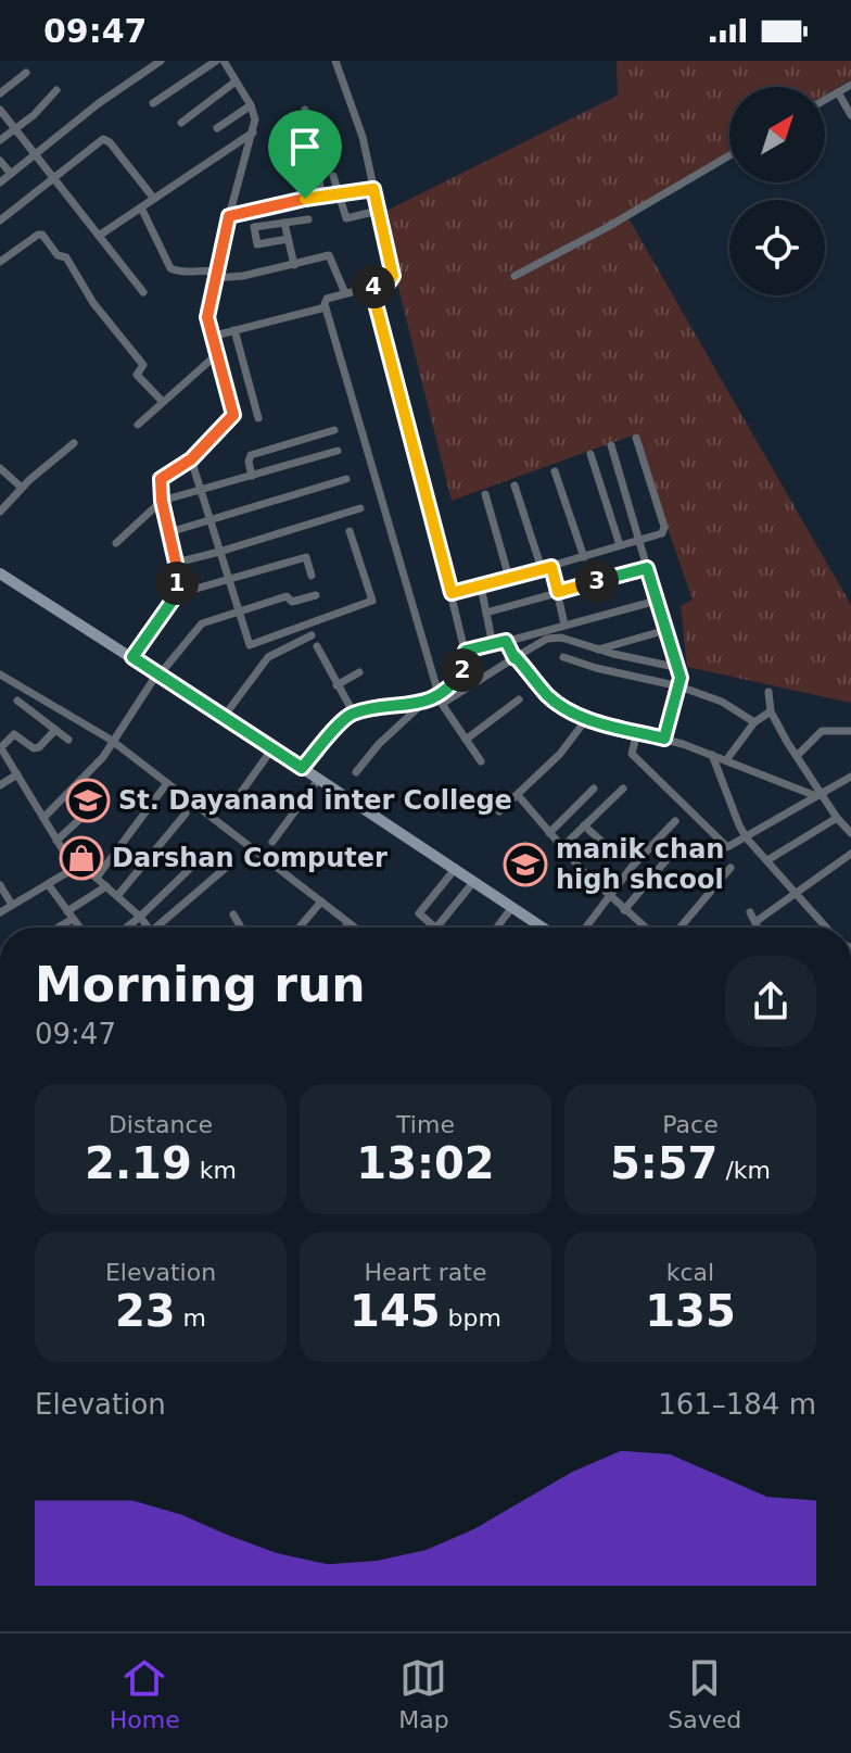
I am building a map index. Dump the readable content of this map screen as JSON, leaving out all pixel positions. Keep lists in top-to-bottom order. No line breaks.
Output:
{"places":{"school or university":["St. Dayanand inter College","manik chan high shcool"],"shop":["Darshan Computer"]},"north":"top right","page":{"status":"09:47","pins":["4","3","1","2"],"heading":["Morning run","09:47"],"stats":[["Distance","2.19 km"],["Time","13:02"],["Pace","5:57 /km"],["Elevation","23 m"],["Heart rate","145 bpm"],["kcal","135"]],"chart":["Elevation","161–184 m"],"tabs":["Home","Map","Saved"]}}
